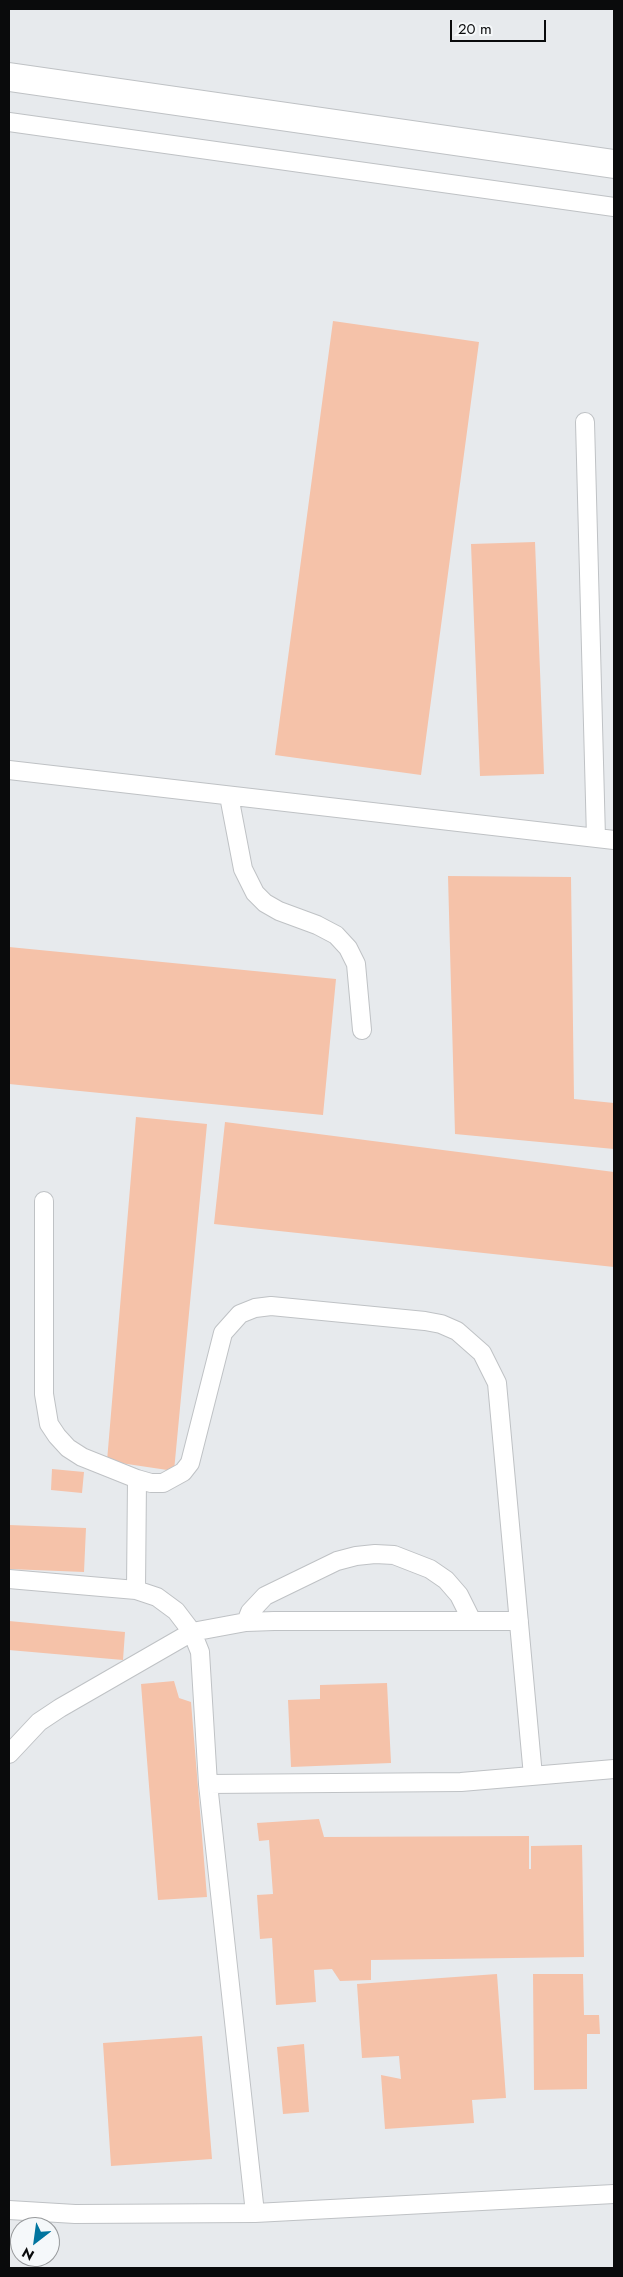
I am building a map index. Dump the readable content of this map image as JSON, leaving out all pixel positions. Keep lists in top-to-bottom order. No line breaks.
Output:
{"scale_bar":"20 m","north":"bottom left"}
